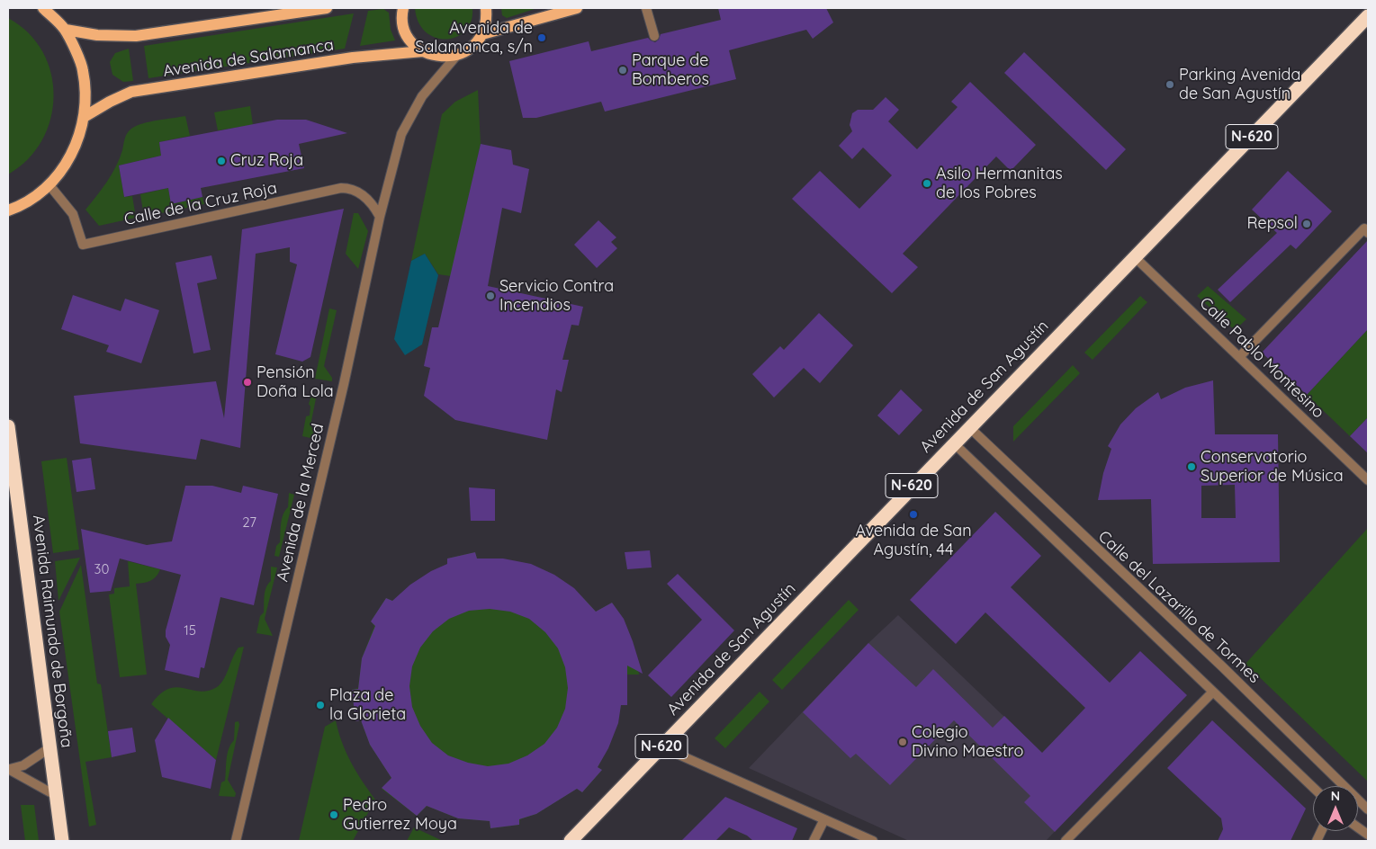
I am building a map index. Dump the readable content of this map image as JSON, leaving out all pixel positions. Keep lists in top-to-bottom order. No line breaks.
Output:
{"streets":{"highway":["N-620","Avenida de San Agustín","Avenida Raimundo de Borgoña"],"main road":["Avenida de Salamanca"],"street":["Calle de la Cruz Roja","Calle Pablo Montesino","Avenida de la Merced","Calle del Lazarillo de Tormes"]},"crossings":[["Calle de la Cruz Roja","Avenida de la Merced"],["Calle Pablo Montesino","Avenida de San Agustín"],["Avenida de San Agustín","Calle del Lazarillo de Tormes"]],"places":["Avenida de Salamanca, s/n","Parque de Bomberos","Parking Avenida de San Agustín","Cruz Roja","Asilo Hermanitas de los Pobres","Repsol","Servicio Contra Incendios","Pensión Doña Lola","Conservatorio Superior de Música","Avenida de San Agustín, 44","Plaza de la Glorieta","Colegio Divino Maestro","Pedro Gutierrez Moya"],"house_numbers":["27","30","15"],"north":"top"}
